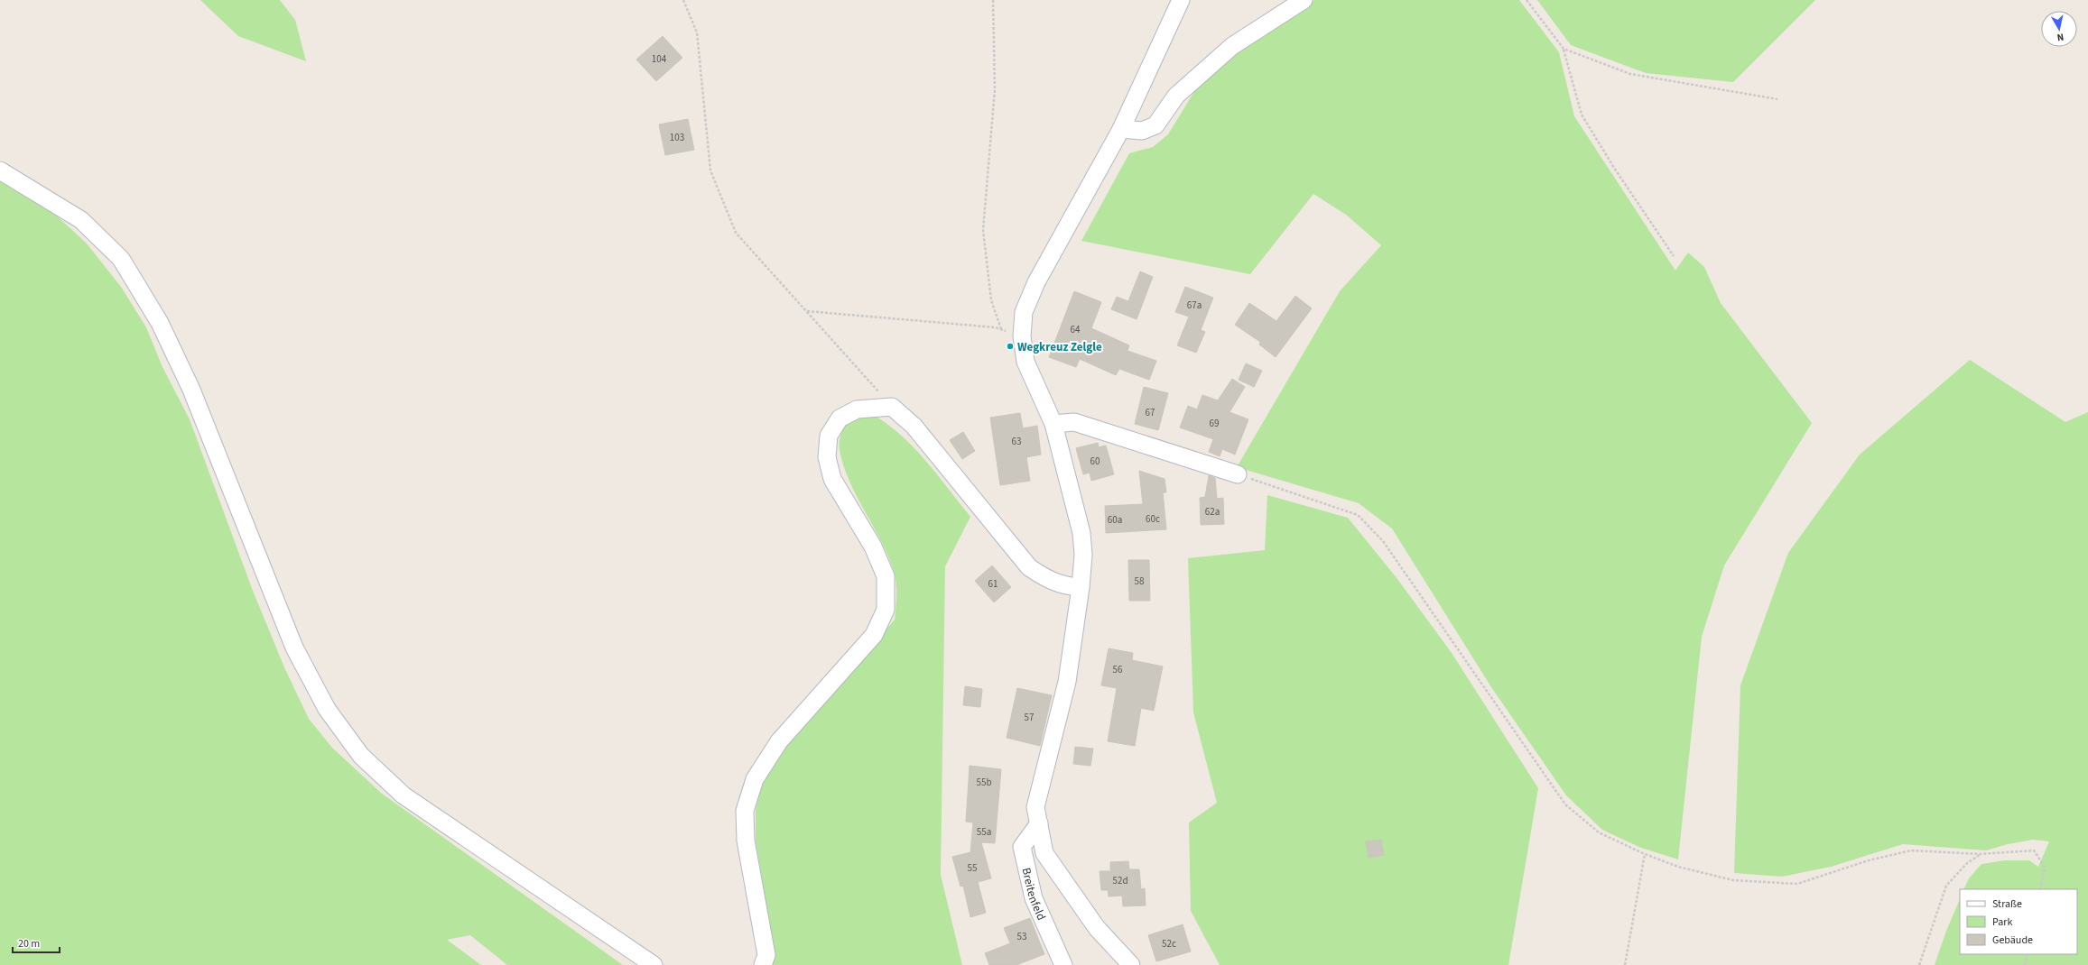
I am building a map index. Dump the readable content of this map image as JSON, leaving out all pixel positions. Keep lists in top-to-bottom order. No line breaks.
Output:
{"streets":{"street":["Breitenfeld"]},"places":["Wegkreuz Zelgle"],"house_numbers":["104","103","67a","64","67","69","63","60","62a","60c","60a","58","61","56","57","55b","55a","55","52d","53","52c"],"legend":["Straße","Park","Gebäude"],"scale_bar":"20 m","north":"bottom"}
